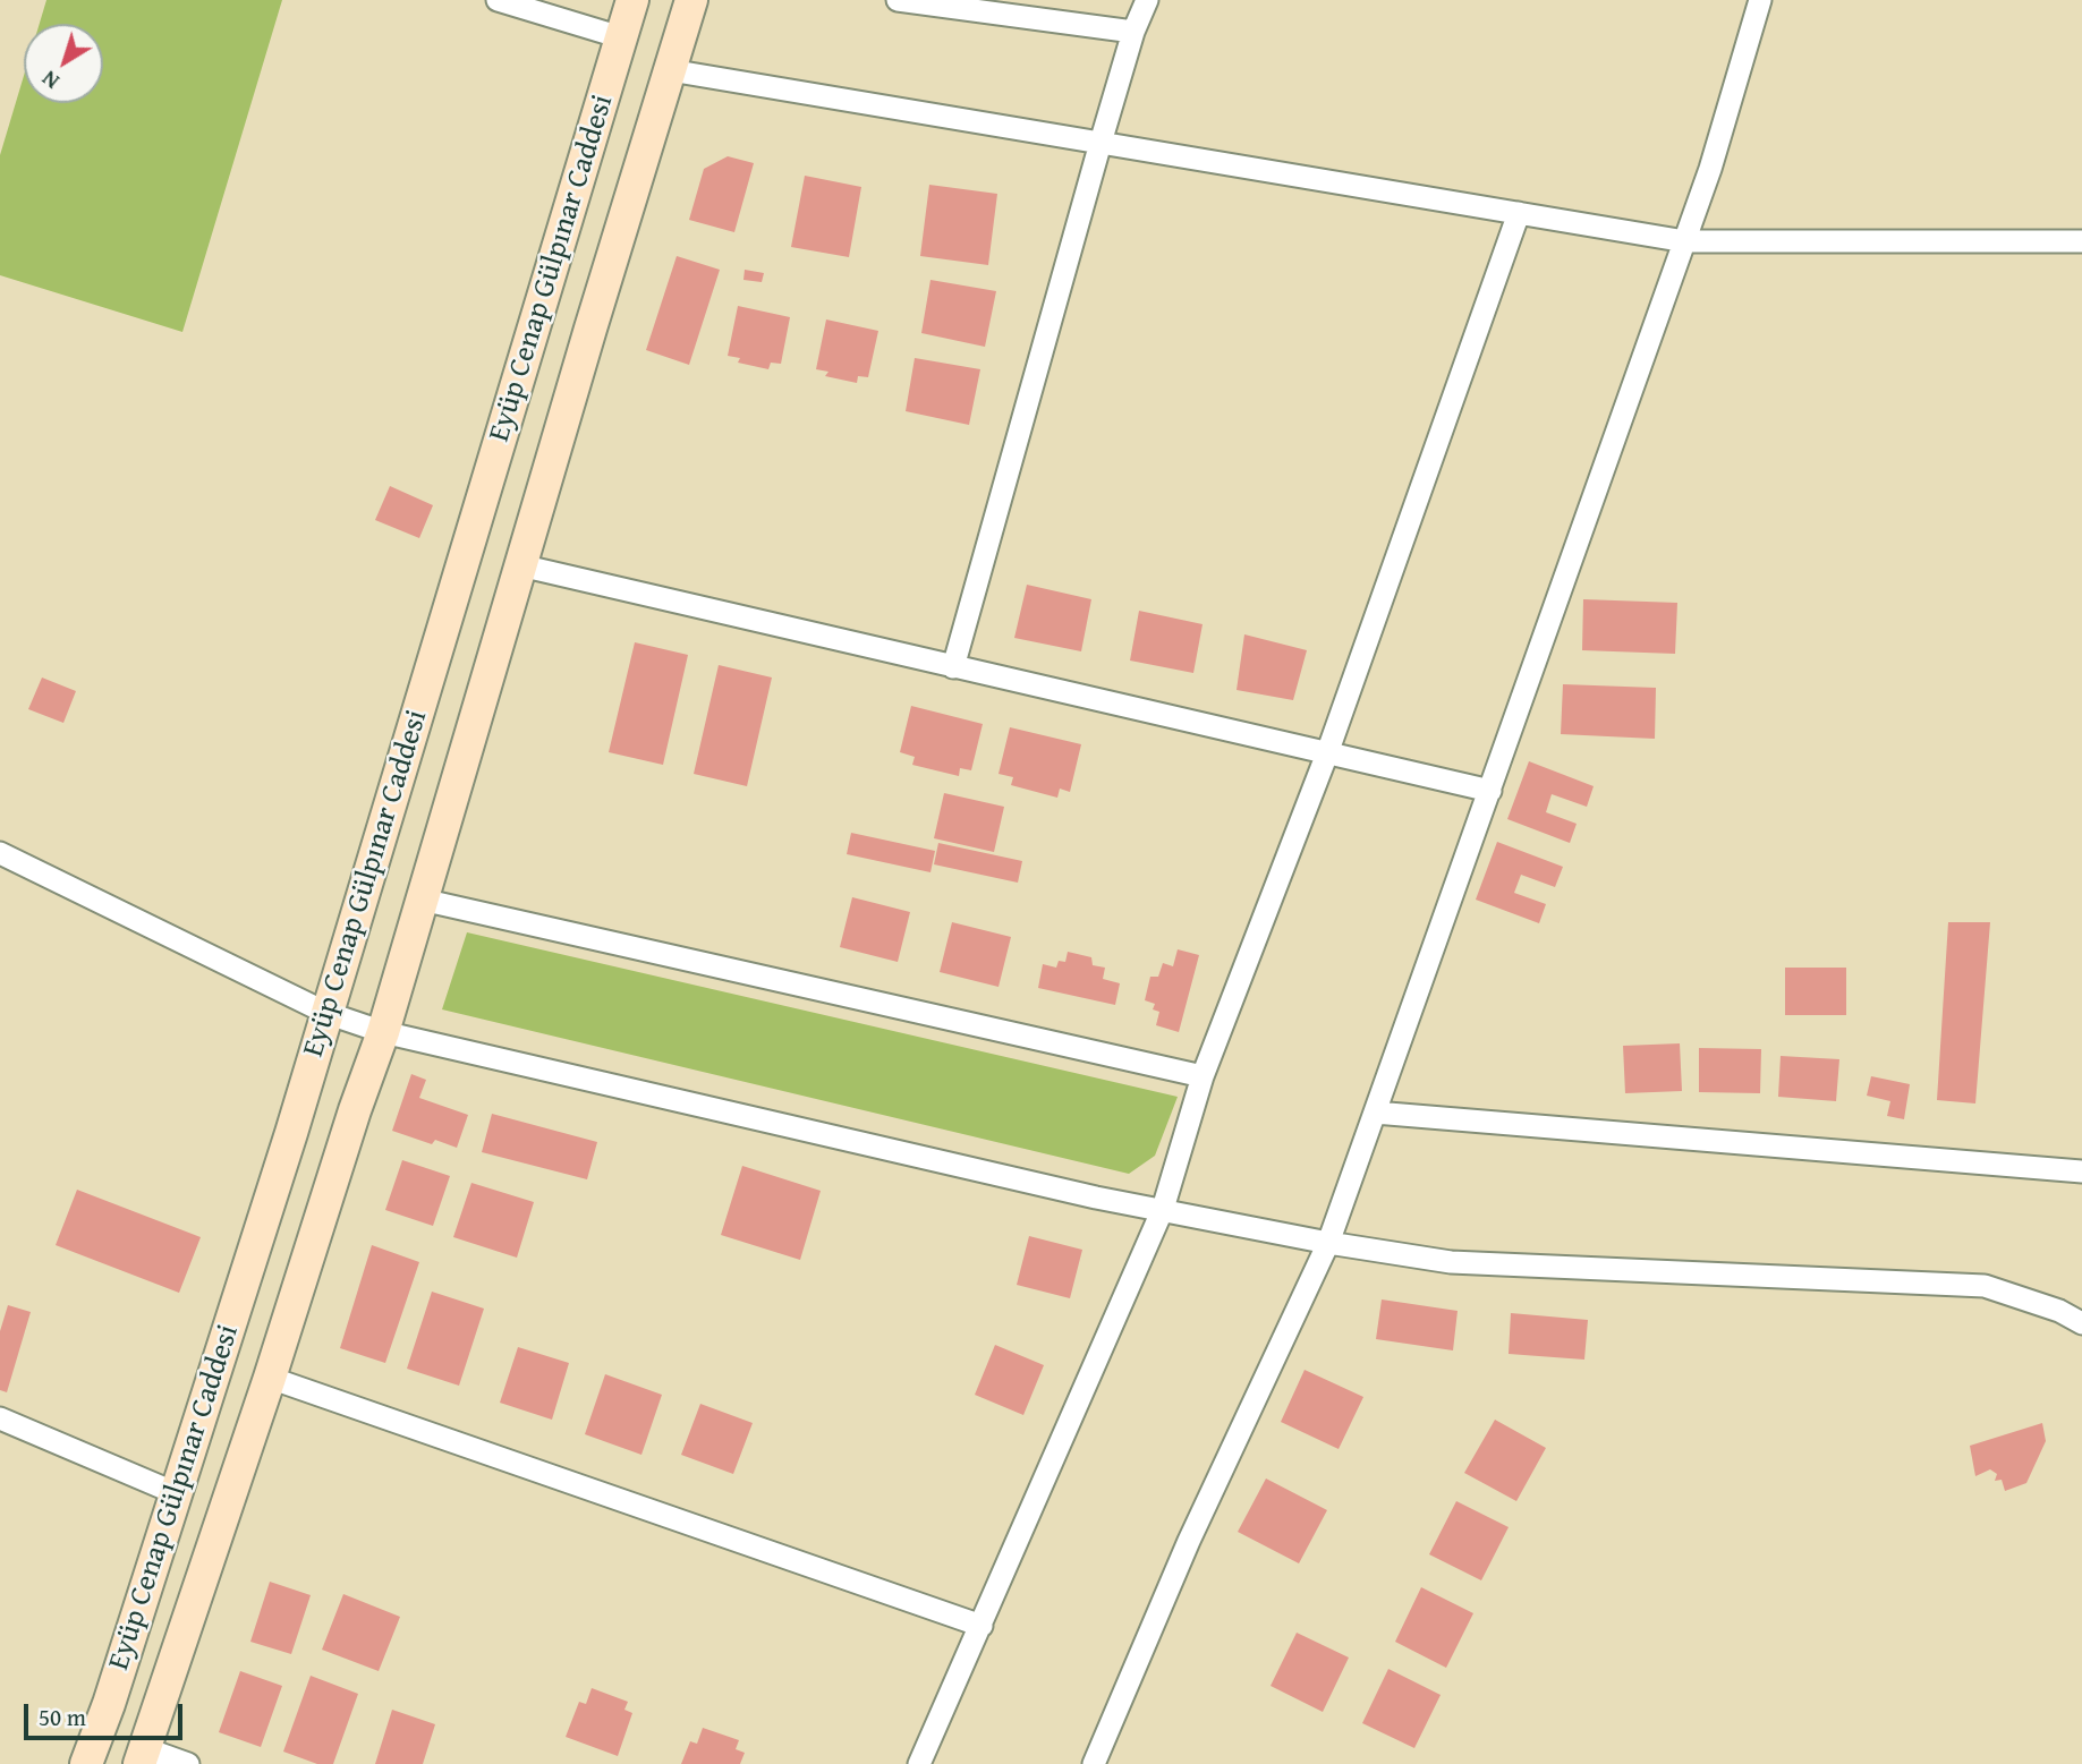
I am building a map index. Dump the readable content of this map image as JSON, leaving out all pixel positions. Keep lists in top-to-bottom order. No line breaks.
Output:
{"streets":{"main road":["Eyüp Cenap Gülpınar Caddesi"]},"scale_bar":"50 m","north":"bottom left"}
